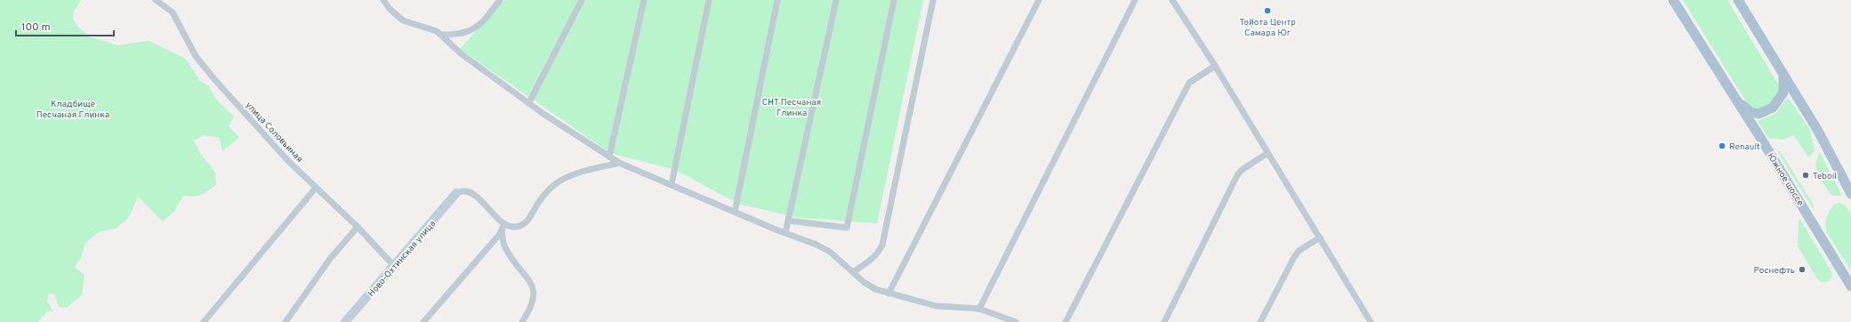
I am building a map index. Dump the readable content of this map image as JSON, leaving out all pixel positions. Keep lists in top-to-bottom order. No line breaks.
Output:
{"streets":{"main road":["Южное шоссе"],"street":["улица Соловьиная","Ново-Охтинская улица"]},"crossings":[["улица Соловьиная","Ново-Охтинская улица"]],"parks":["СНТ Песчаная Глинка","Кладбище Песчаная Глинка"],"places":["Тойота Центр Самара Юг","Renault","Teboil","Роснефть"],"scale_bar":"100 m"}
